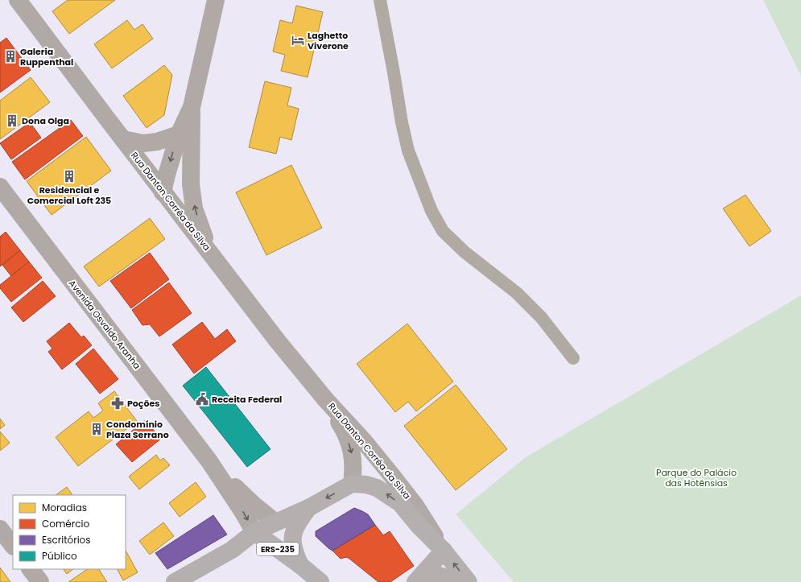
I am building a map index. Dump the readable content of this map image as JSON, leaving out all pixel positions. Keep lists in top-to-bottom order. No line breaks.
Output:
{"streets":{"main road":["Rua Danton Corrêa da Silva","Avenida Osvaldo Aranha","ERS-235"]},"parks":["Parque do Palácio das Hotênsias"],"places":{"hotel":["Laghetto Viverone"],"building":["Galeria Ruppenthal","Dona Olga","Residencial e Comercial Loft 235","Condomínio Plaza Serrano"],"public building":["Receita Federal"],"pharmacy":["Poções"]},"legend":["Moradias","Comércio","Escritórios","Público"]}
